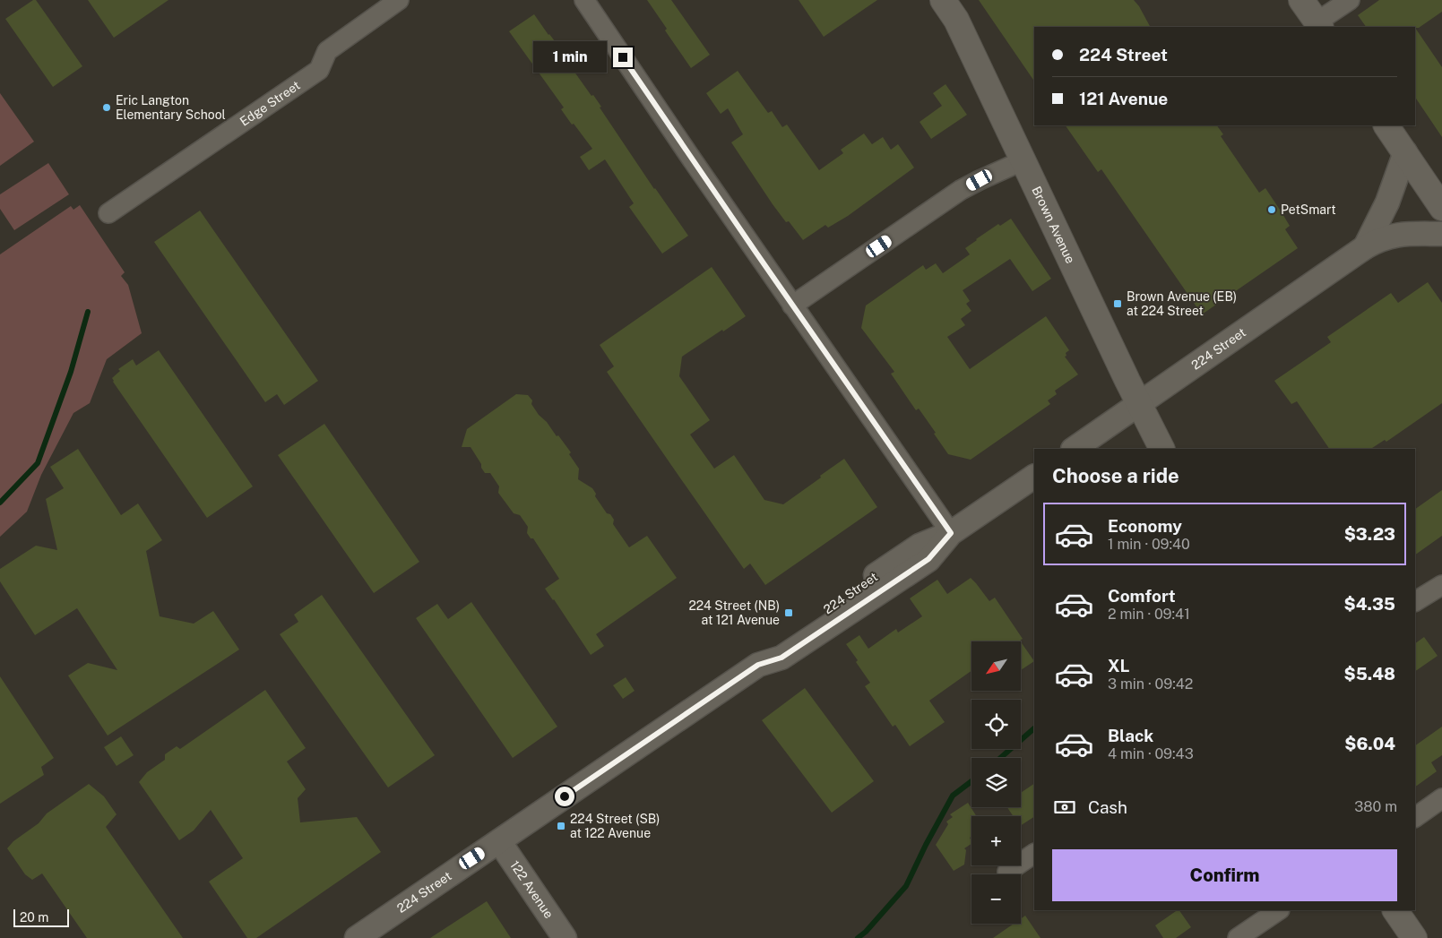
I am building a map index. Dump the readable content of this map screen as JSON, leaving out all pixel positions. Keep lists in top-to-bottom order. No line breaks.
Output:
{"streets":{"main road":["Brown Avenue"],"street":["Edge Street","224 Street","122 Avenue"]},"crossings":[["Brown Avenue","224 Street"],["224 Street","122 Avenue"]],"places":{"other":["Eric Langton Elementary School","PetSmart"],"transit":["Brown Avenue (EB) at 224 Street","224 Street (NB) at 121 Avenue","224 Street (SB) at 122 Avenue"]},"scale_bar":"20 m","north":"bottom left","page":{"banner":["224 Street","121 Avenue"],"bubble":"1 min","heading":"Choose a ride","list":[{"name":"Economy","note":"1 min · 09:40","value":"$3.23"},{"name":"Comfort","note":"2 min · 09:41","value":"$4.35"},{"name":"XL","note":"3 min · 09:42","value":"$5.48"},{"name":"Black","note":"4 min · 09:43","value":"$6.04"}],"map_buttons":["+","−"],"pay":["Cash","380 m"],"buttons":"Confirm","scale":"20 m"}}
